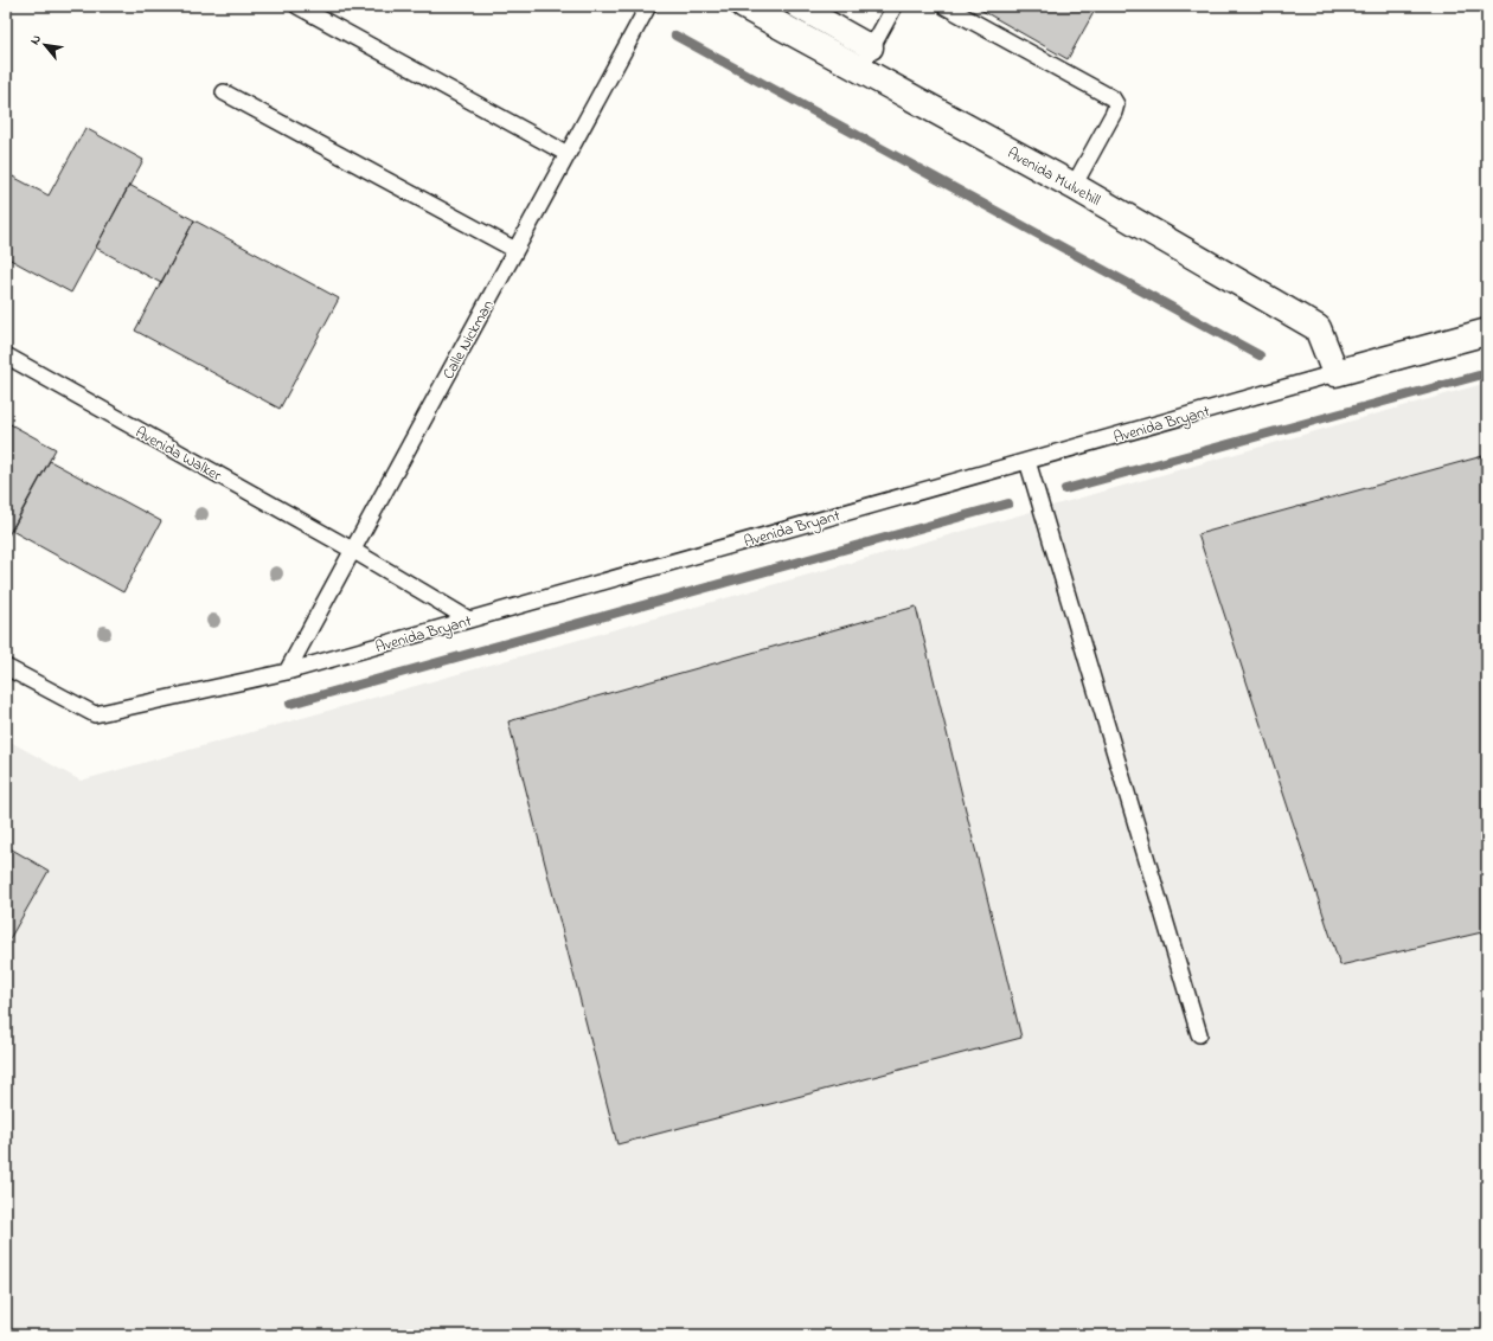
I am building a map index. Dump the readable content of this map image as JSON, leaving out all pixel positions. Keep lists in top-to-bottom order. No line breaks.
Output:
{"streets":{"street":["Avenida Mulvehill","Avenida Bryant"],"lane":["Calle Nickman","Avenida Walker"]},"crossings":[["Avenida Mulvehill","Avenida Bryant"],["Calle Nickman","Avenida Bryant"],["Calle Nickman","Avenida Walker"],["Avenida Bryant","Avenida Walker"]],"north":"top left"}
